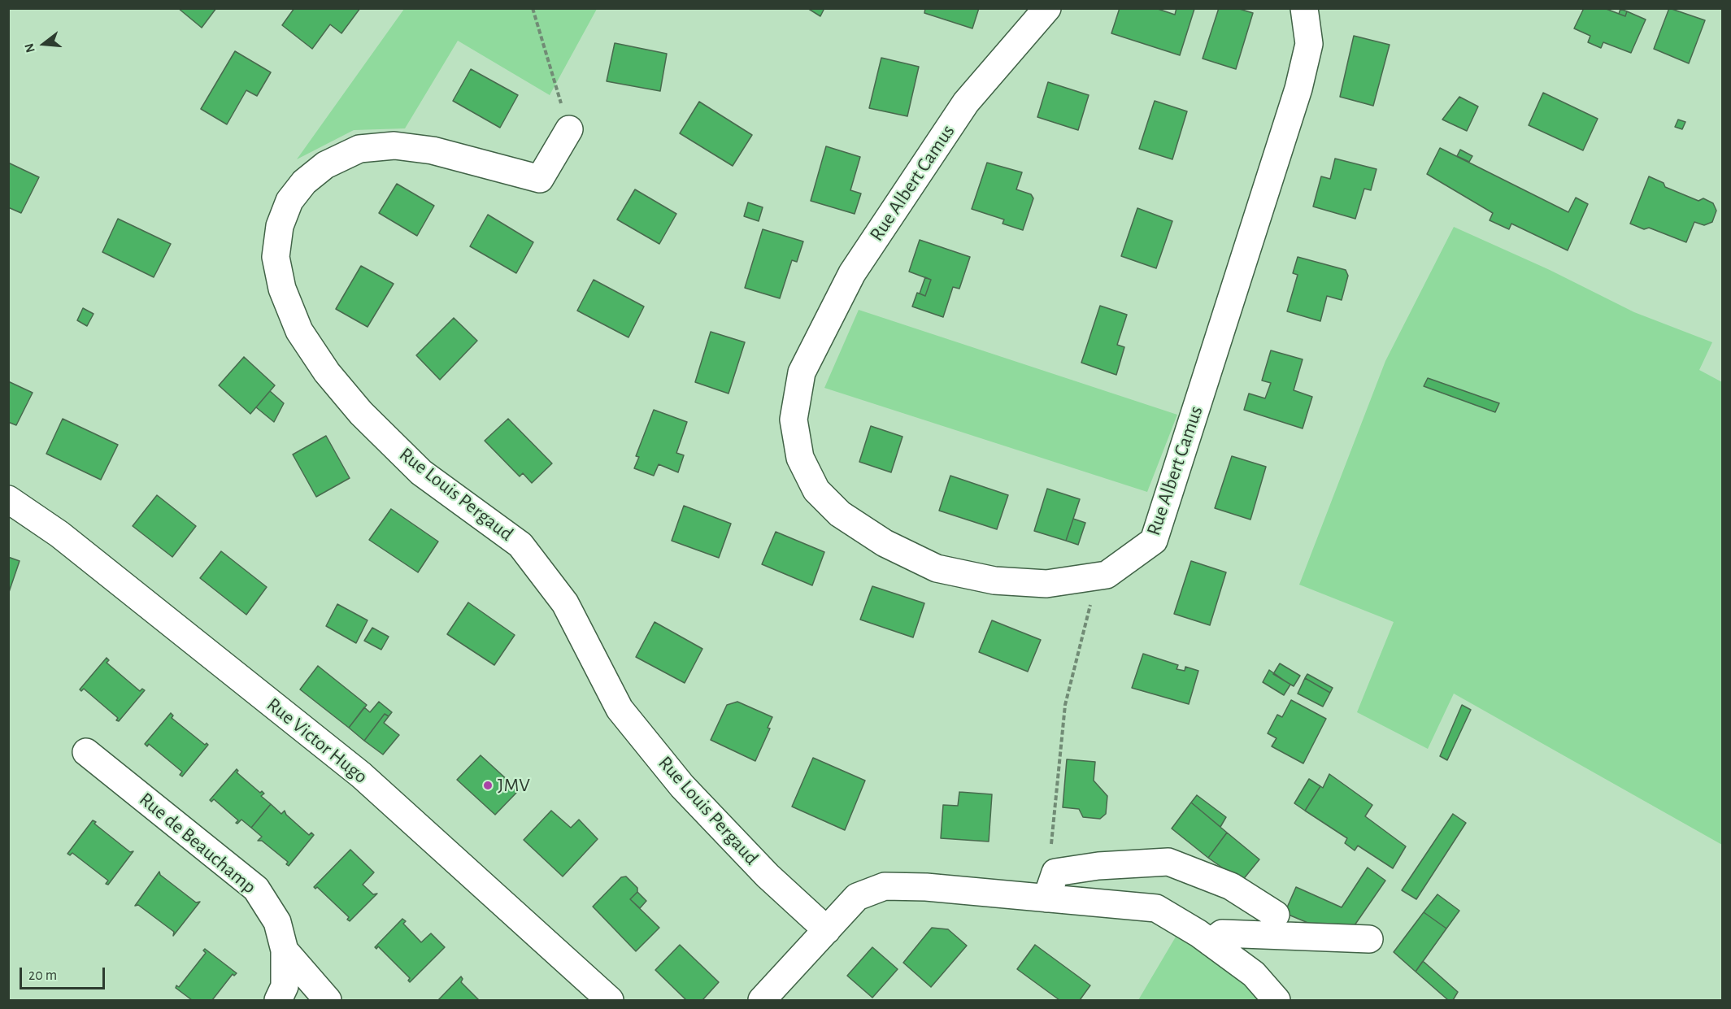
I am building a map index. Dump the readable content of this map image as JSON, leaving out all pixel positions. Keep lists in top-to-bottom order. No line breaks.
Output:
{"streets":{"street":["Rue Albert Camus","Rue Louis Pergaud","Rue Victor Hugo","Rue de Beauchamp"]},"places":["JMV"],"scale_bar":"20 m","north":"left"}
